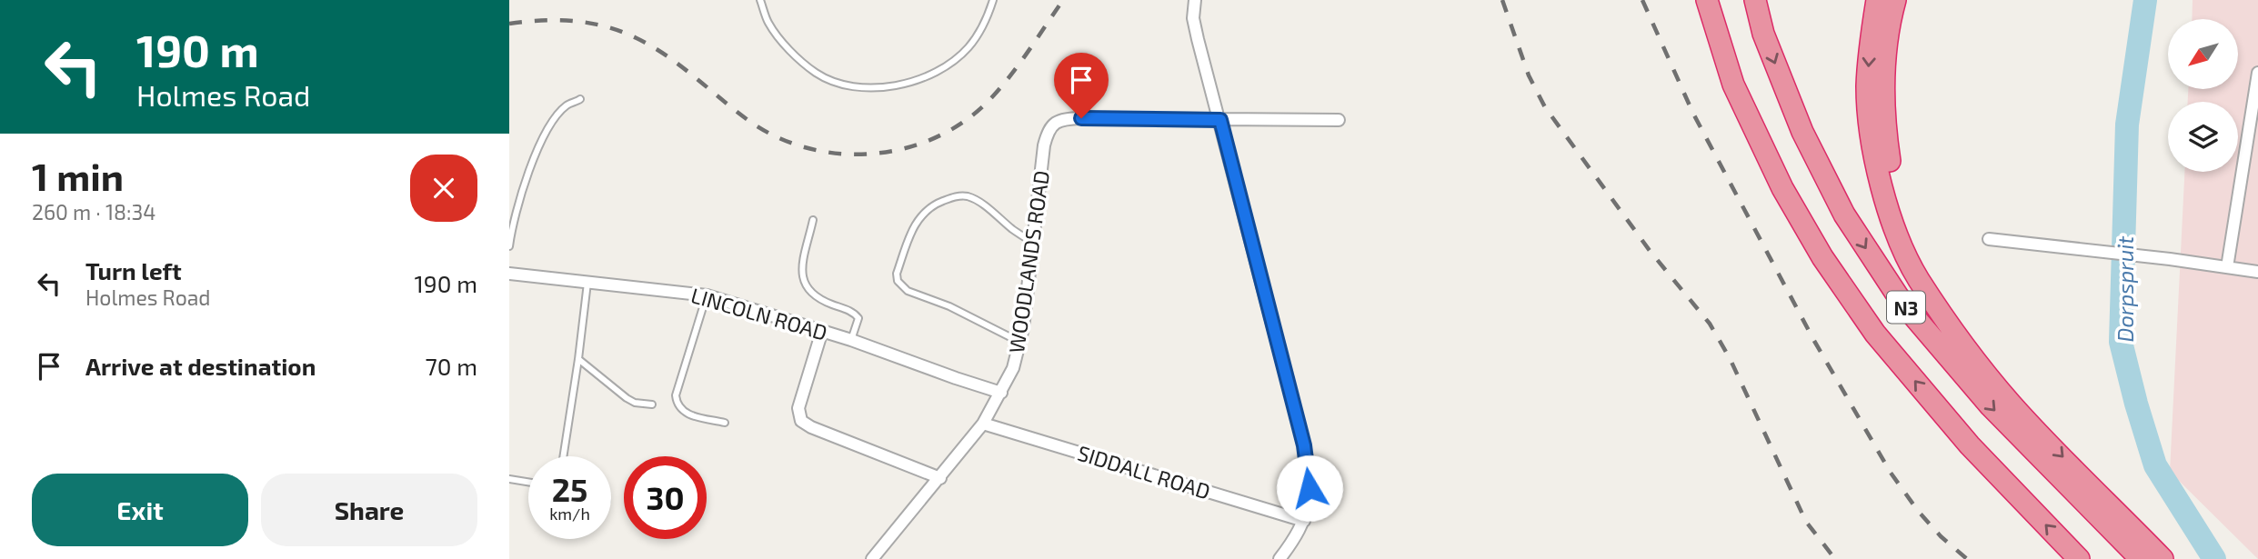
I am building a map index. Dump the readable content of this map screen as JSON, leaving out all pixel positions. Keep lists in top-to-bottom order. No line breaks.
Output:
{"streets":{"highway":["N3"],"street":["WOODLANDS ROAD","LINCOLN ROAD","SIDDALL ROAD"]},"crossings":[["WOODLANDS ROAD","LINCOLN ROAD"],["WOODLANDS ROAD","SIDDALL ROAD"]],"water":["Dorpspruit"],"north":"bottom left","page":{"turn":["190 m","Holmes Road"],"heading":["1 min","260 m · 18:34"],"list":[{"name":"Turn left","note":"Holmes Road","value":"190 m"},{"name":"Arrive at destination","value":"70 m"}],"speed":"25 km/h","limit":"30","buttons":["Exit","Share"]}}
